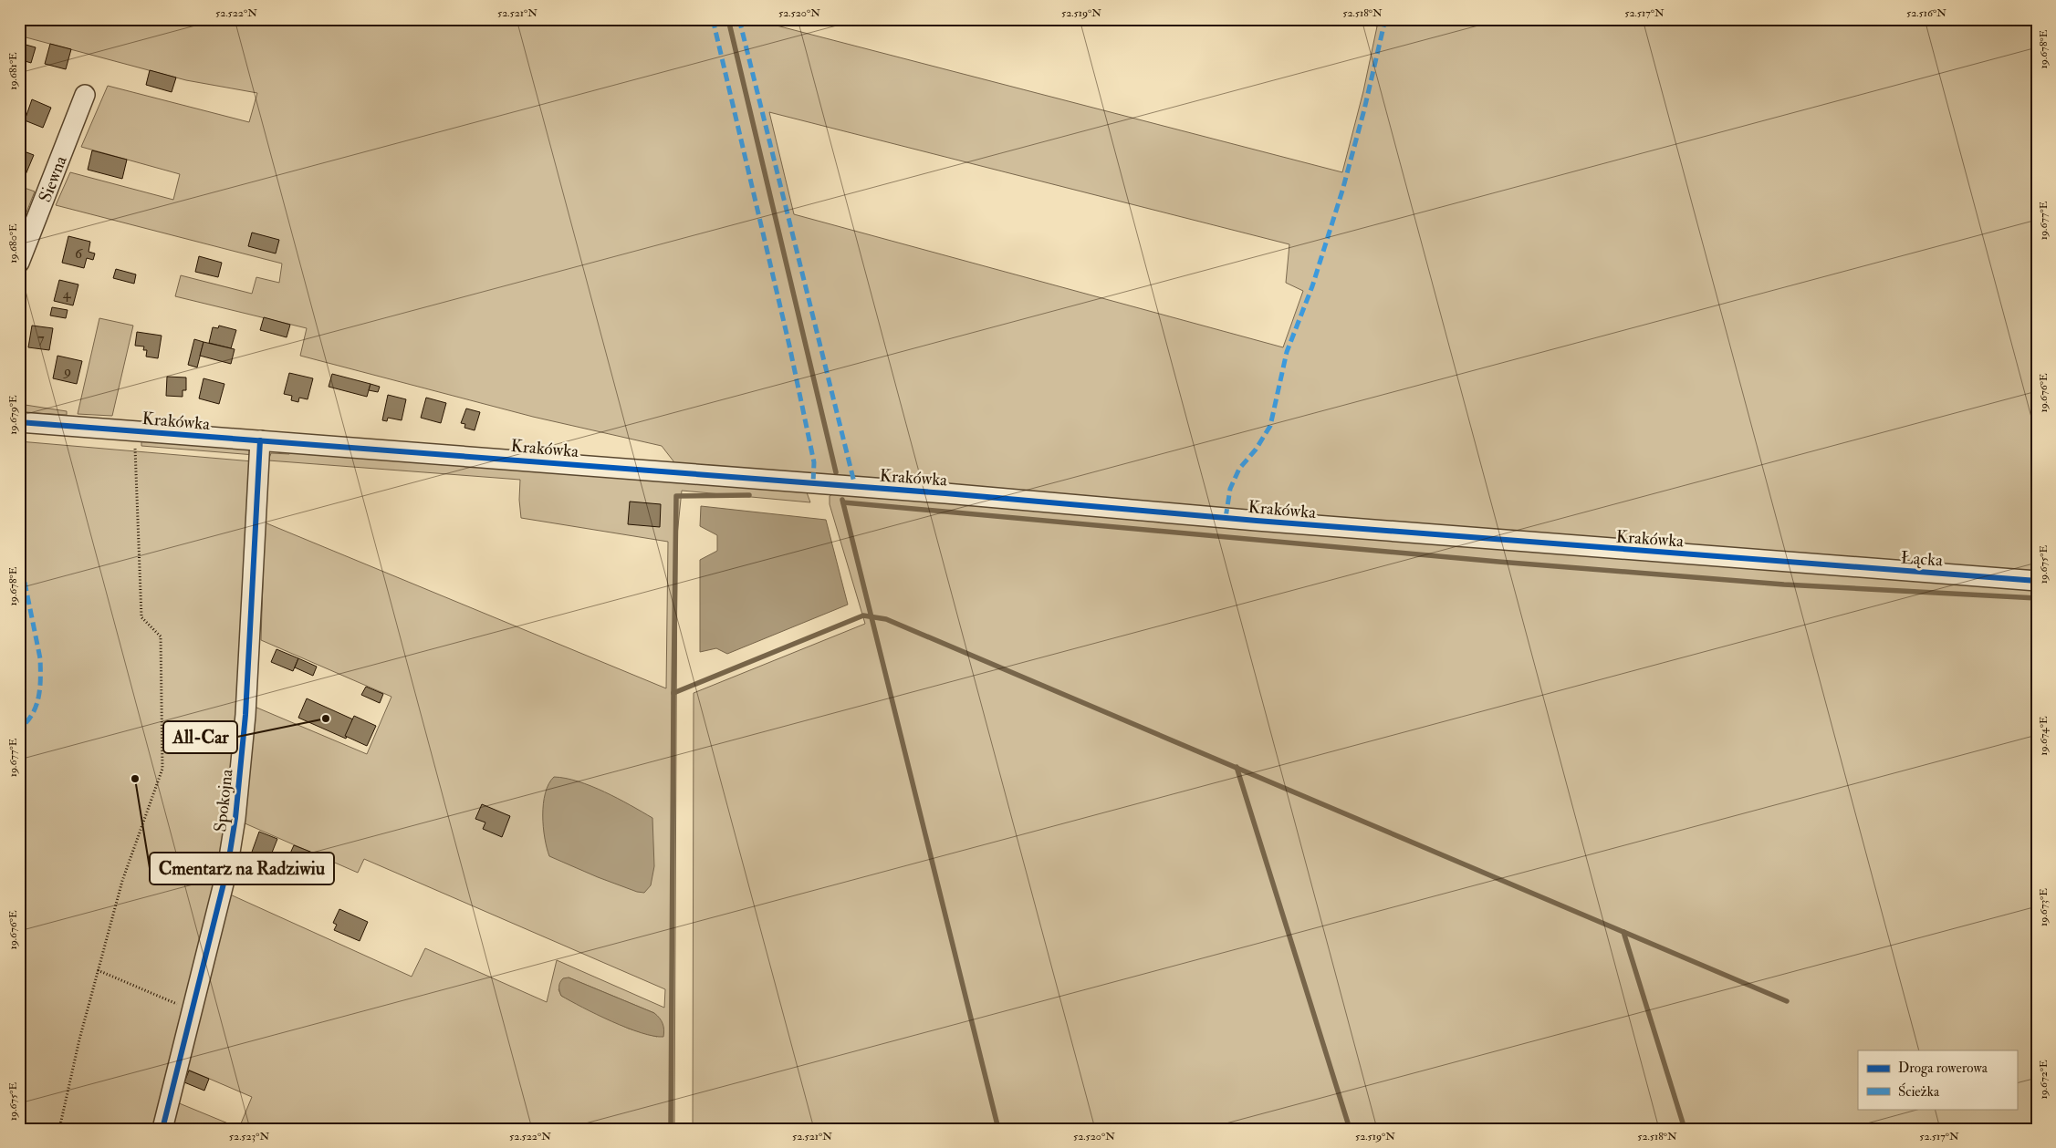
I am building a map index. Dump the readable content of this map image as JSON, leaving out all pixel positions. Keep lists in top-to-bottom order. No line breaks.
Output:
{"streets":{"street":["Siewna","Krakówka","Łącka","Spokojna"]},"crossings":[["Krakówka","Łącka"],["Krakówka","Spokojna"]],"places":["All-Car","Cmentarz na Radziwiu"],"house_numbers":["6","4","7","9"],"legend":["Droga rowerowa","Ścieżka"],"coordinates":["52.522°N","52.521°N","52.520°N","52.519°N","52.518°N","52.517°N","52.516°N","19.678°E","19.681°E","19.677°E","19.680°E","19.676°E","19.679°E","19.675°E","19.674°E","19.673°E","19.672°E","52.523°N"]}
